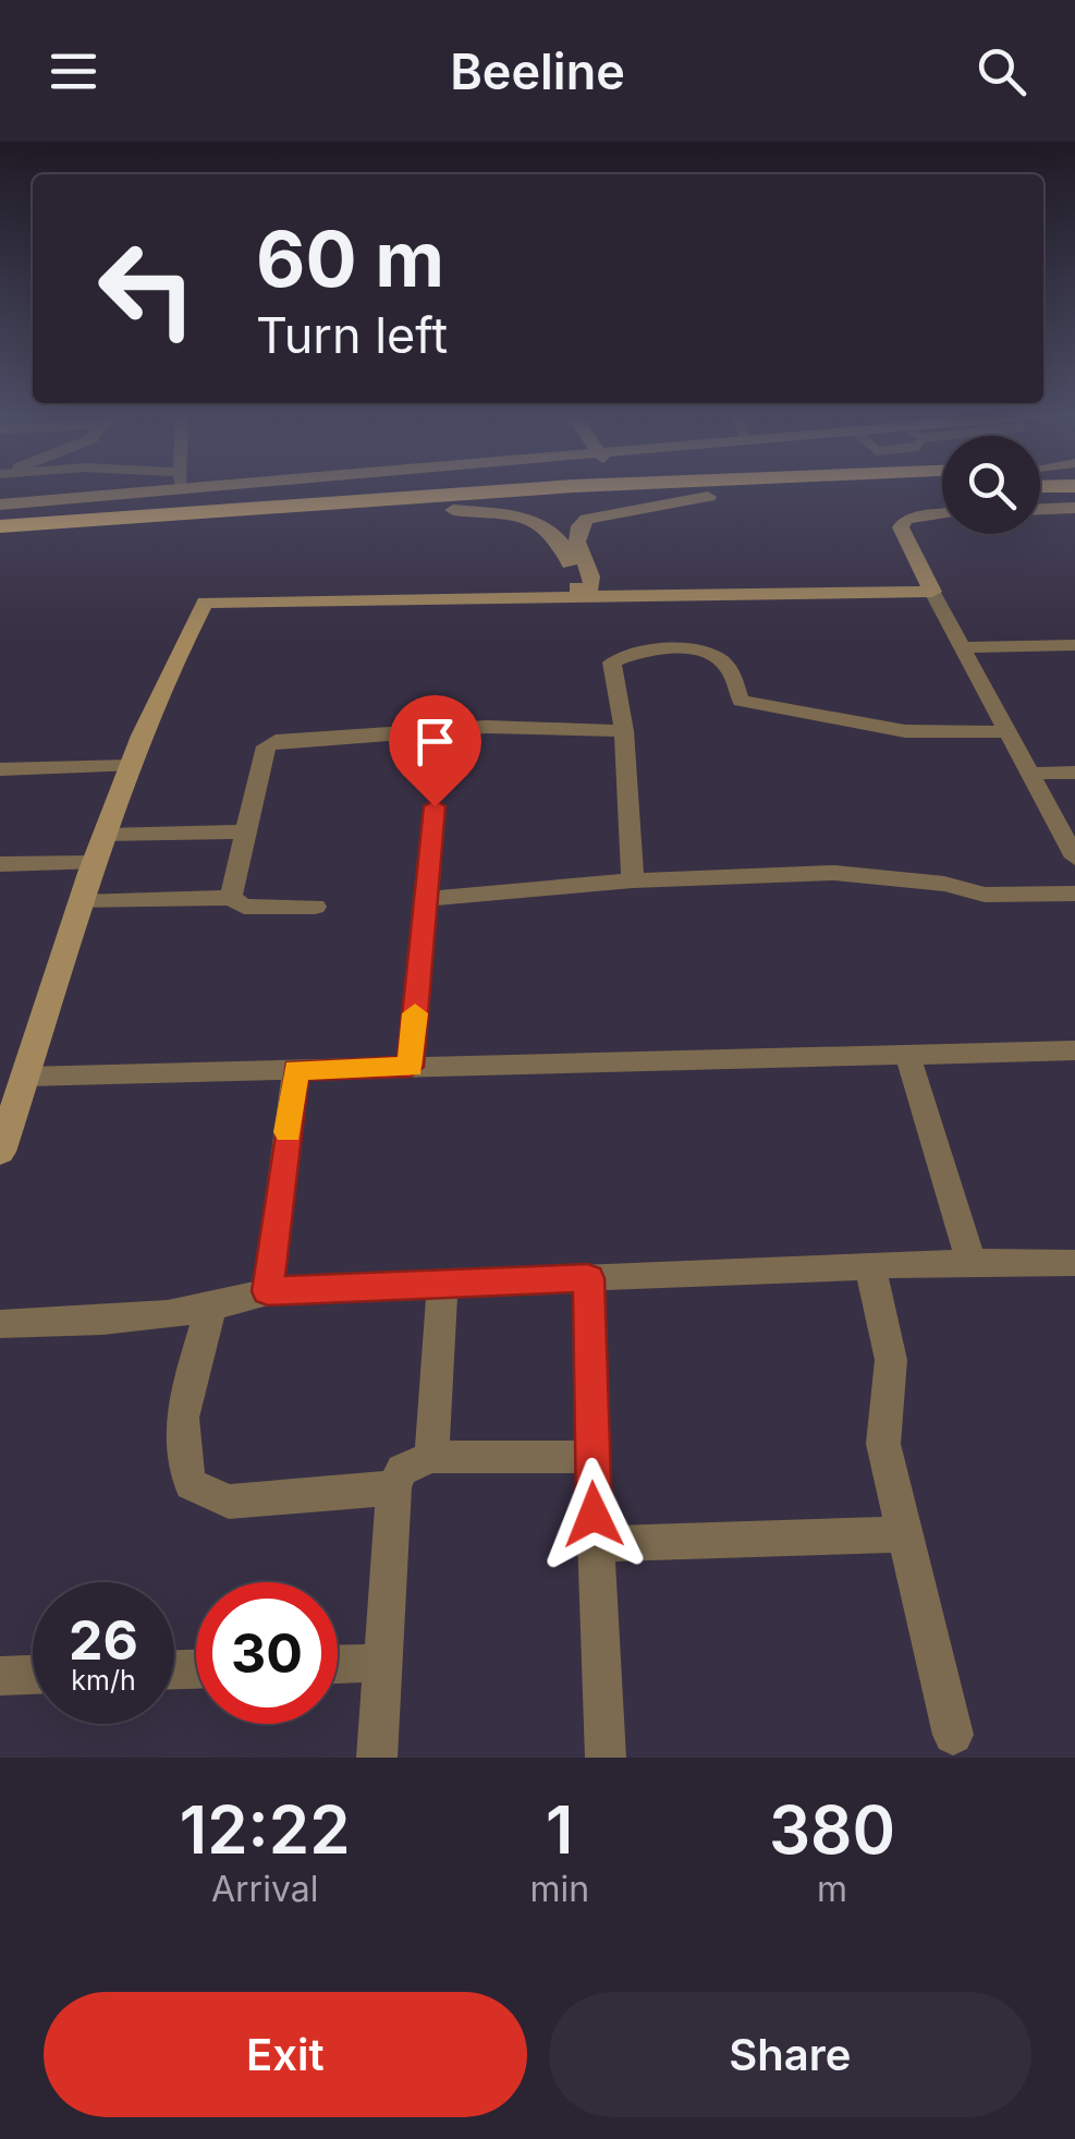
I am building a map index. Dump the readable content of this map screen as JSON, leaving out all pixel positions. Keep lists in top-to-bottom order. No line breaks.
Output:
{"page":{"header":"Beeline","turn":["60 m","Turn left"],"speed":"26 km/h","limit":"30","eta":["12:22","Arrival","1","min","380","m"],"buttons":["Exit","Share"]}}
